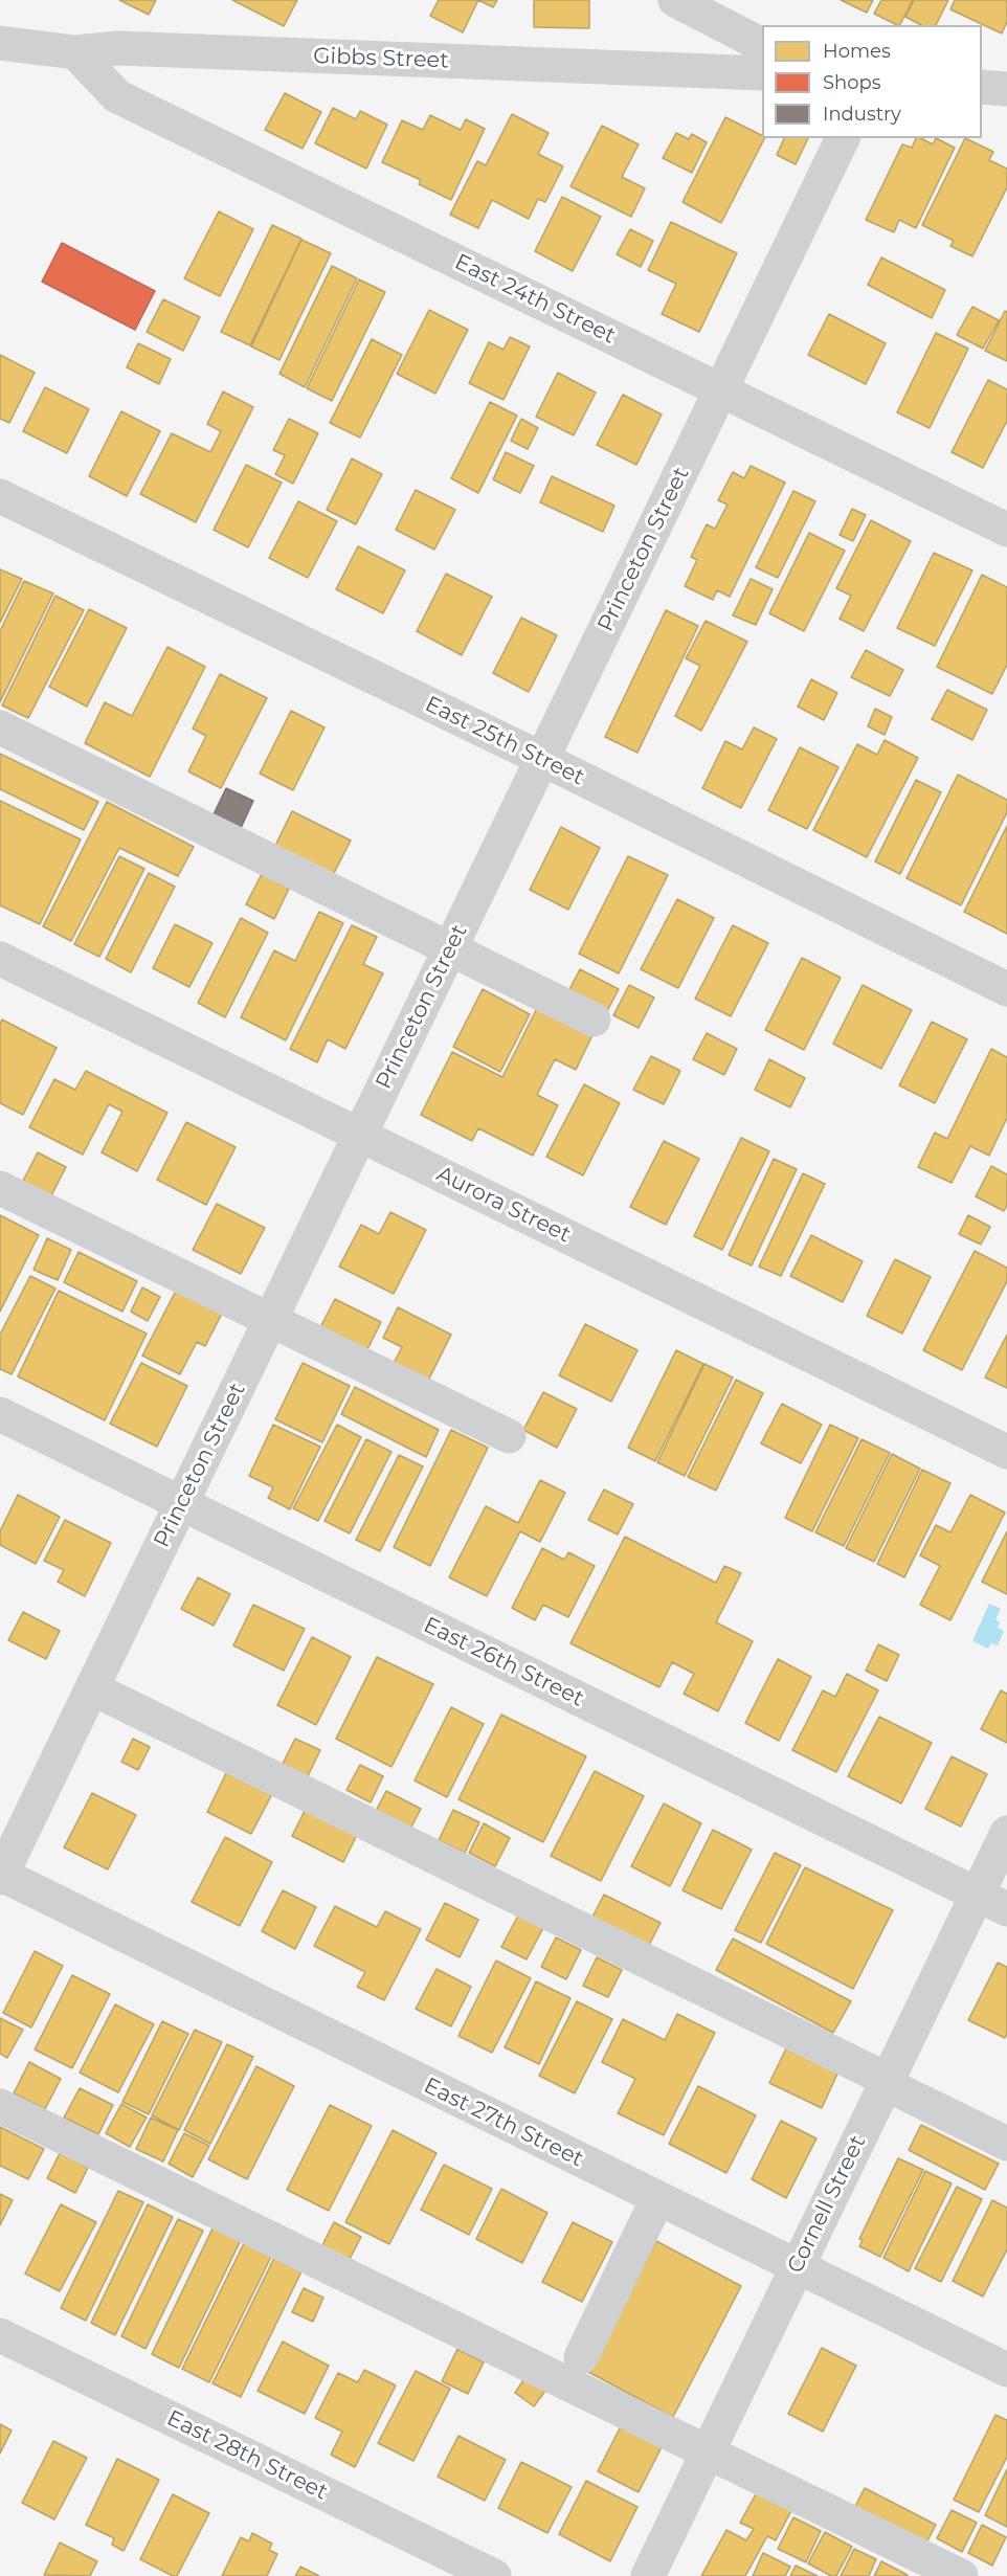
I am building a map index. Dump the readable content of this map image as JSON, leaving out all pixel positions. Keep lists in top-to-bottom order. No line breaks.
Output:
{"streets":{"street":["Gibbs Street","East 24th Street","Princeton Street","East 25th Street","Aurora Street","East 26th Street","East 27th Street","Cornell Street","East 28th Street"]},"crossings":[["Gibbs Street","East 24th Street"],["East 24th Street","Princeton Street"],["Princeton Street","East 25th Street"],["Princeton Street","Aurora Street"],["Princeton Street","East 26th Street"],["Princeton Street","East 27th Street"],["East 26th Street","Cornell Street"],["East 27th Street","Cornell Street"]],"legend":["Homes","Shops","Industry"]}
